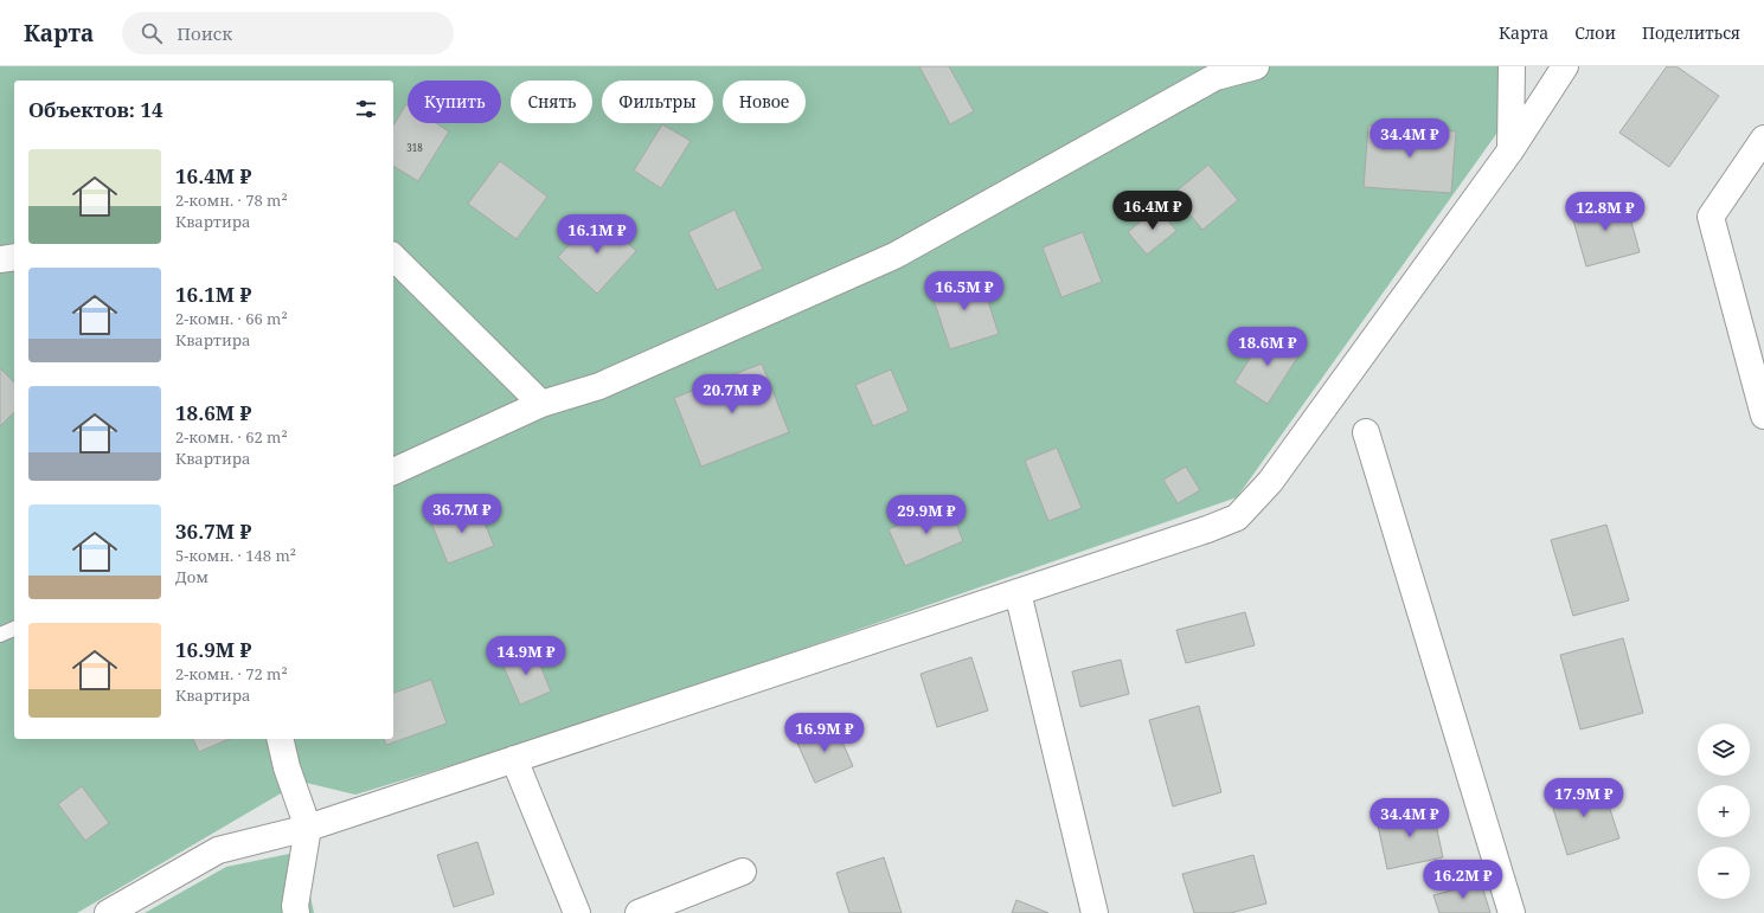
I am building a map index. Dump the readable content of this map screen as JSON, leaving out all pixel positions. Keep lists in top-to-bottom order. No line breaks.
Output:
{"house_numbers":["318"],"page":{"header":"Карта","search":"Поиск","nav":["Карта","Слои","Поделиться"],"chip":["Купить","Снять","Фильтры","Новое"],"heading":"Объектов: 14","price":["34.4M ₽","16.4M ₽","12.8M ₽","16.1M ₽","16.5M ₽","18.6M ₽","20.7M ₽","36.7M ₽","29.9M ₽","14.9M ₽","16.9M ₽","17.9M ₽","34.4M ₽","16.2M ₽"],"list":[{"name":"16.4M ₽","note":"2-комн. · 78 m² · Квартира"},{"name":"16.1M ₽","note":"2-комн. · 66 m² · Квартира"},{"name":"18.6M ₽","note":"2-комн. · 62 m² · Квартира"},{"name":"36.7M ₽","note":"5-комн. · 148 m² · Дом"},{"name":"16.9M ₽","note":"2-комн. · 72 m² · Квартира"}],"map_buttons":["+","−"]}}
